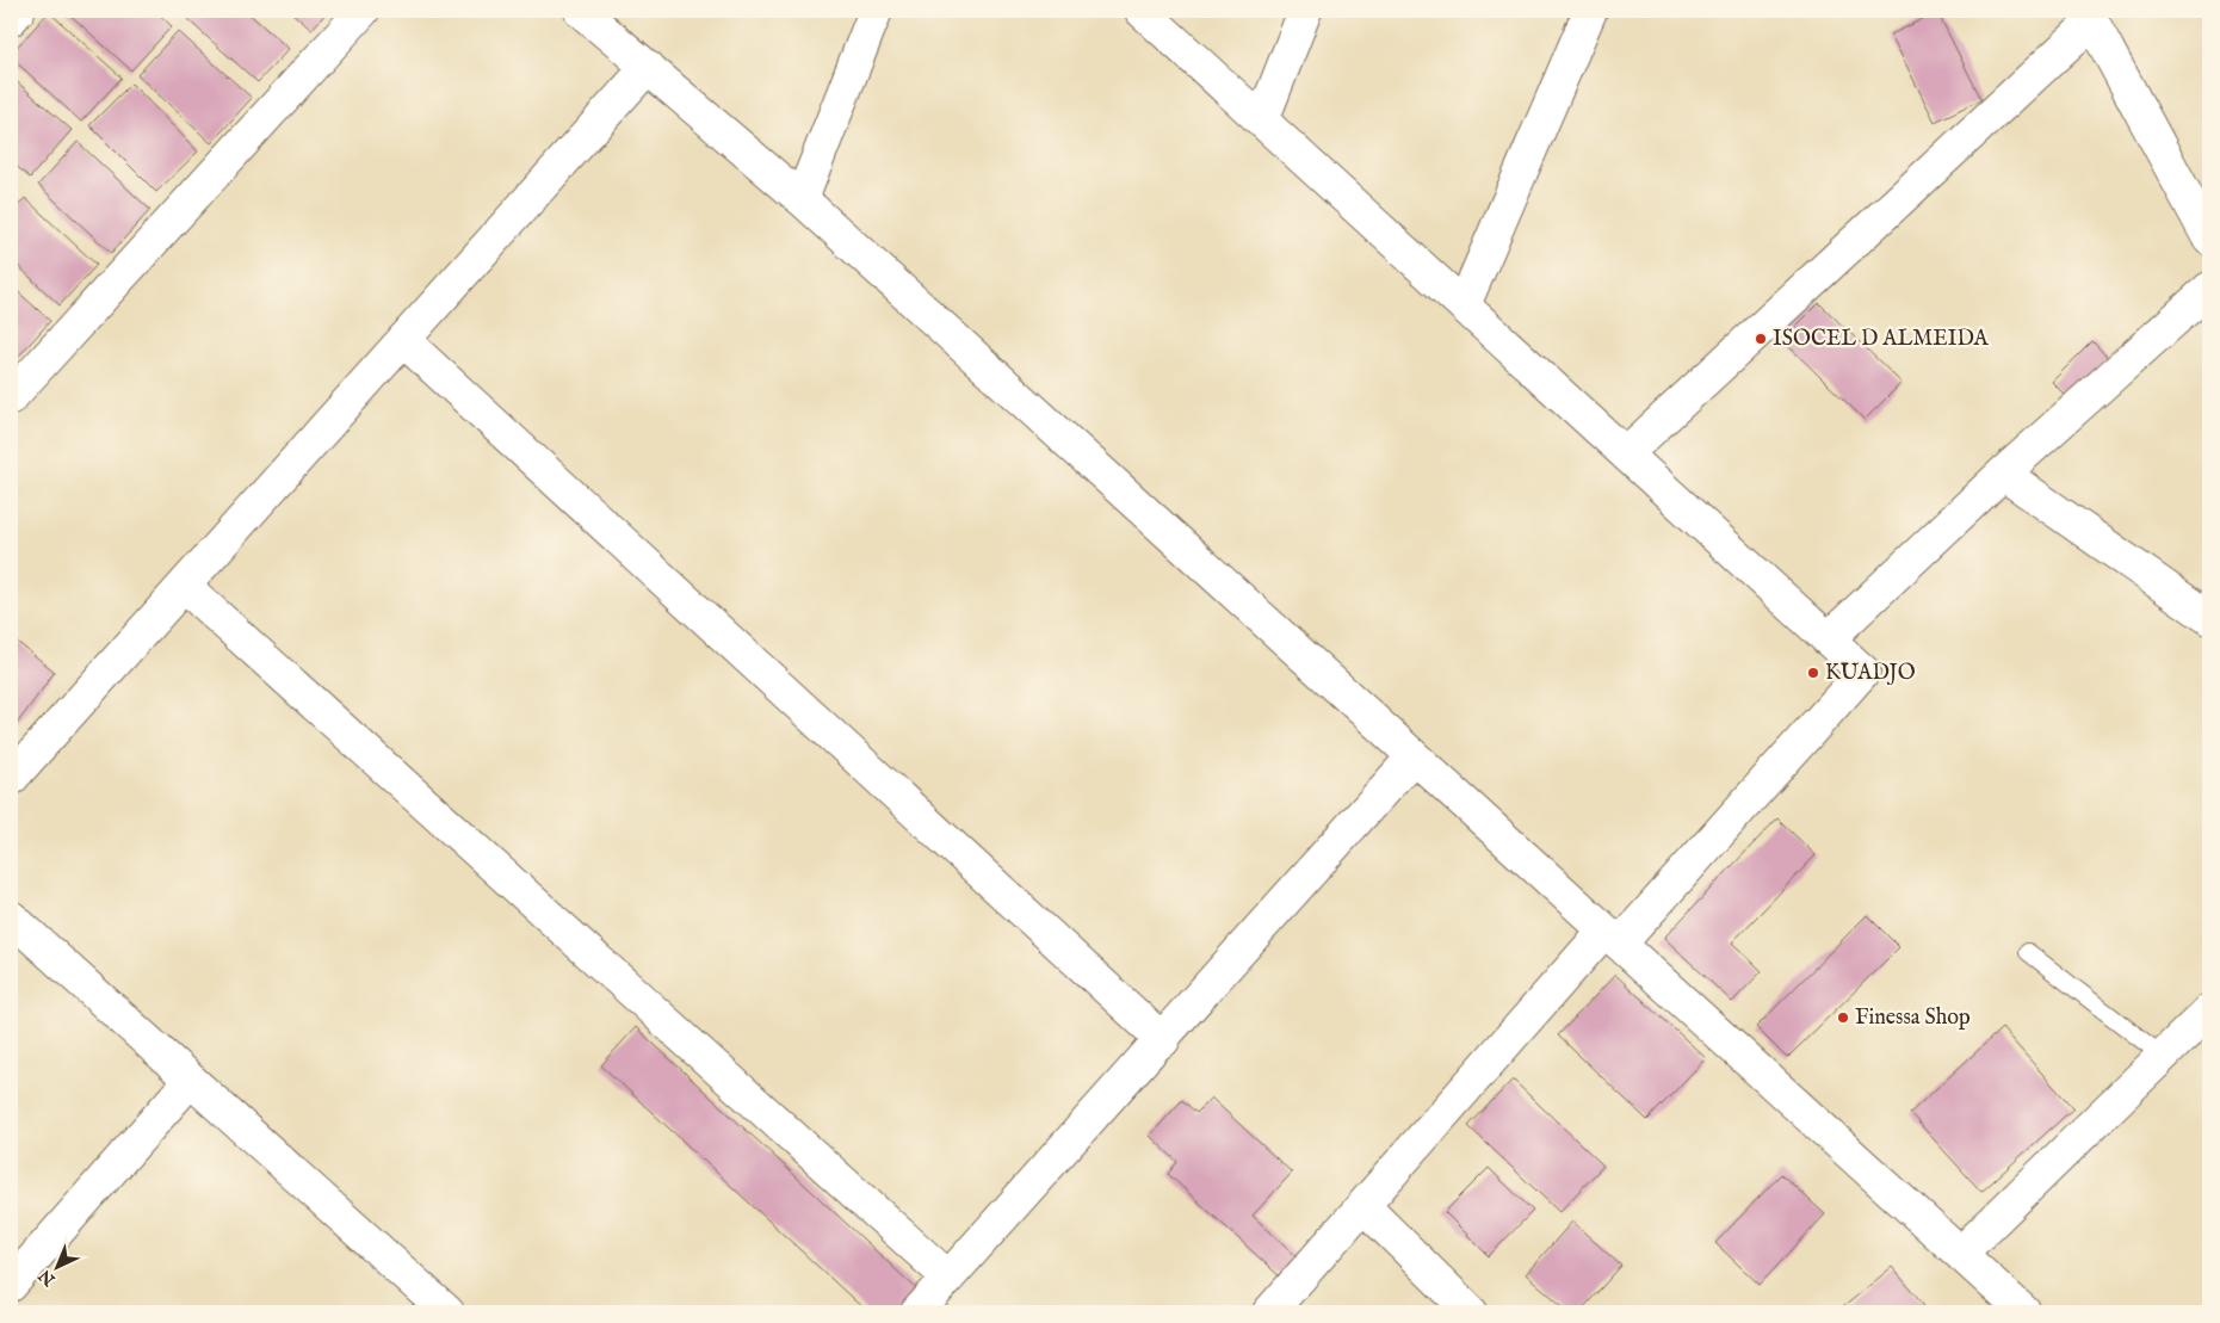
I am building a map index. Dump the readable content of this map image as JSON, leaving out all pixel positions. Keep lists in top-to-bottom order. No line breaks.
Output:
{"places":["ISOCEL D ALMEIDA","KUADJO","Finessa Shop"],"north":"bottom left"}
